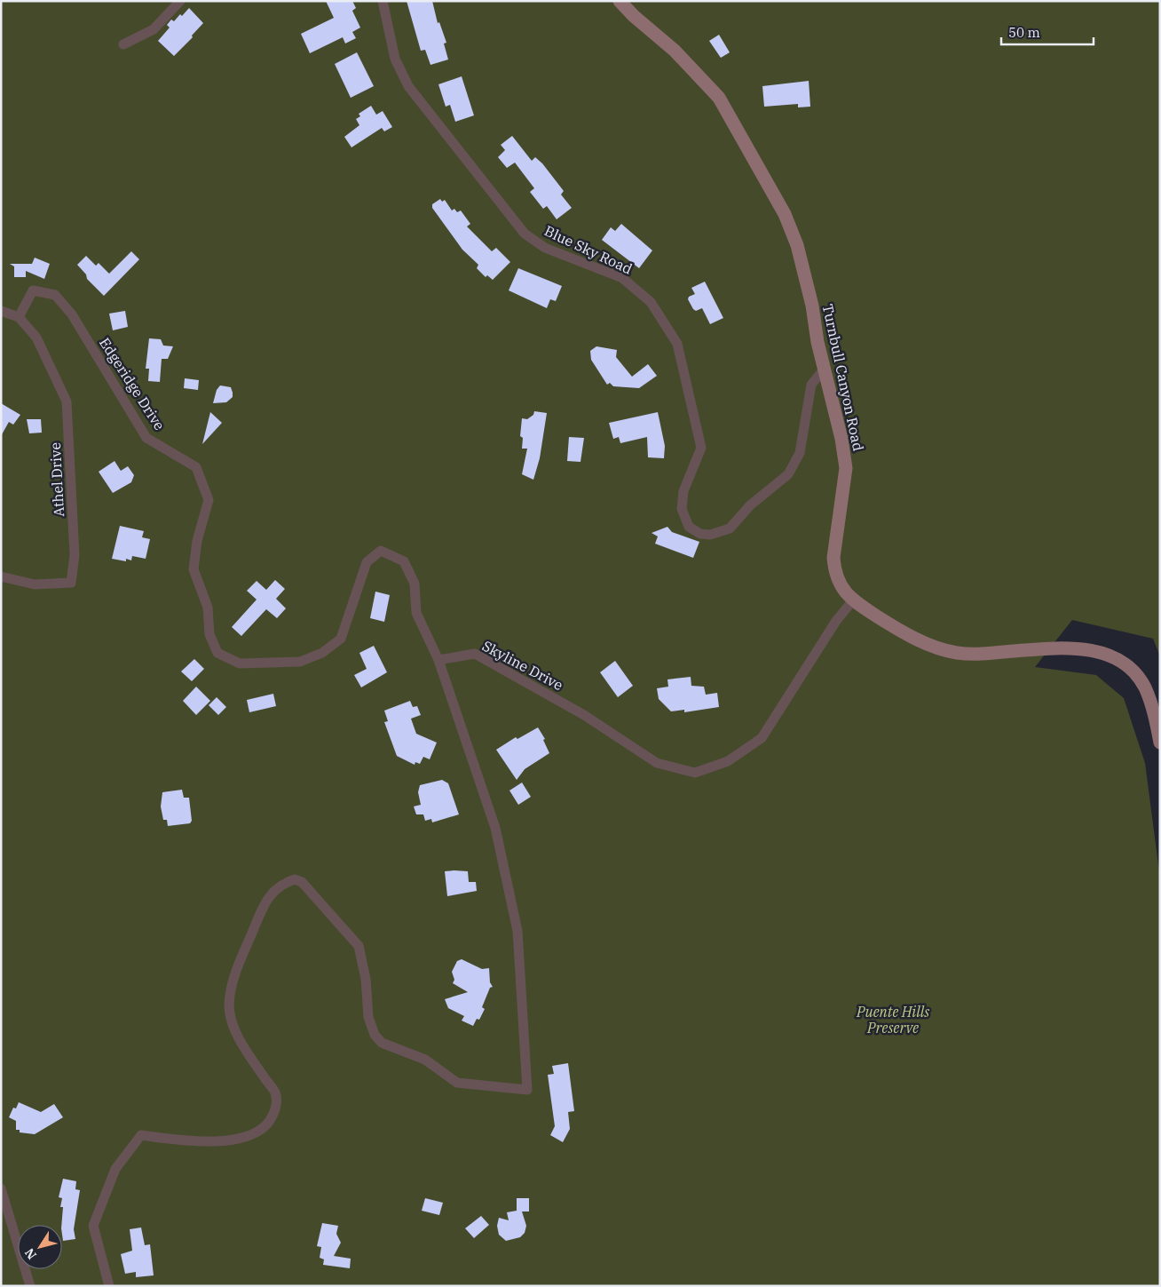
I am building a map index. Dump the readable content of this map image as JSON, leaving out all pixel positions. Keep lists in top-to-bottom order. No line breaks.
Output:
{"streets":{"street":["Blue Sky Road","Turnbull Canyon Road","Edgeridge Drive","Athel Drive","Skyline Drive"]},"crossings":[["Blue Sky Road","Turnbull Canyon Road"],["Turnbull Canyon Road","Skyline Drive"],["Edgeridge Drive","Athel Drive"],["Edgeridge Drive","Skyline Drive"]],"parks":["Puente Hills Preserve"],"scale_bar":"50 m","north":"bottom left"}
